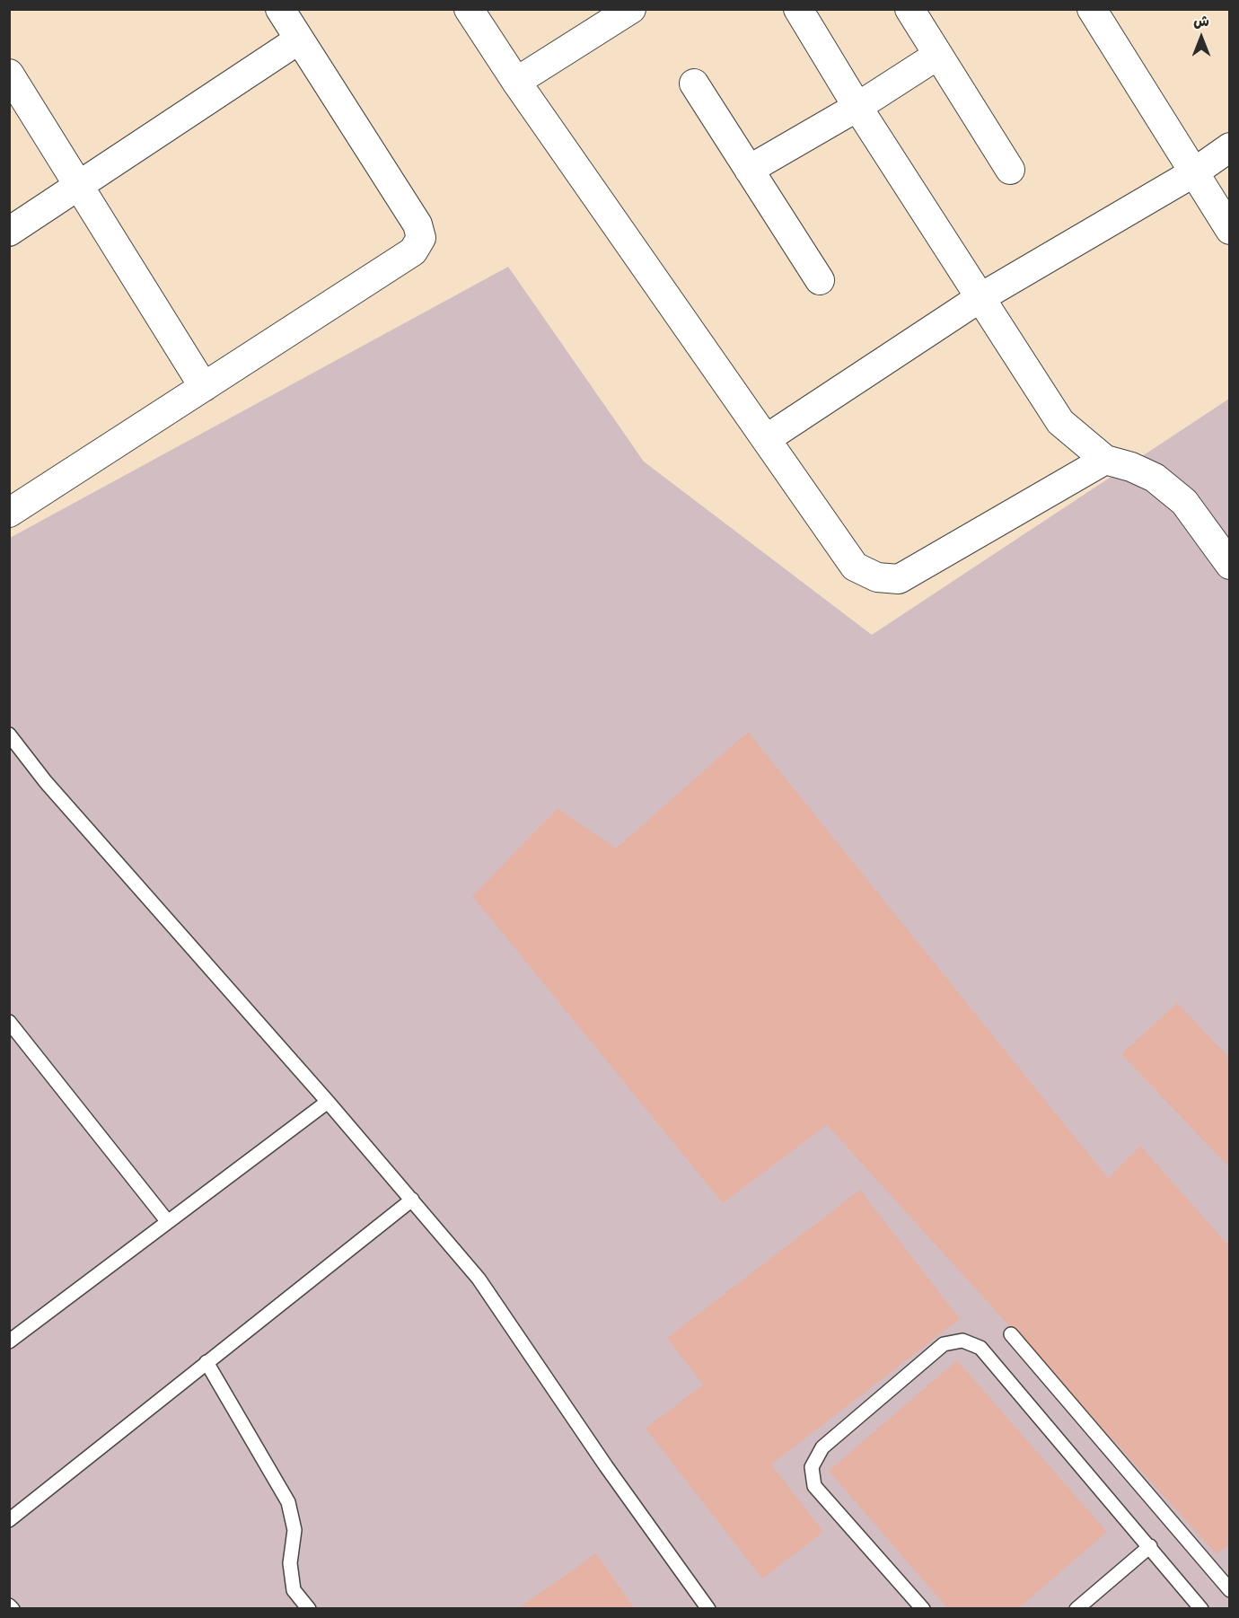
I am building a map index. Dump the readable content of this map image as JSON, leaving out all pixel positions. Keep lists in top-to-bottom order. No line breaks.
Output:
{"north":"top"}
